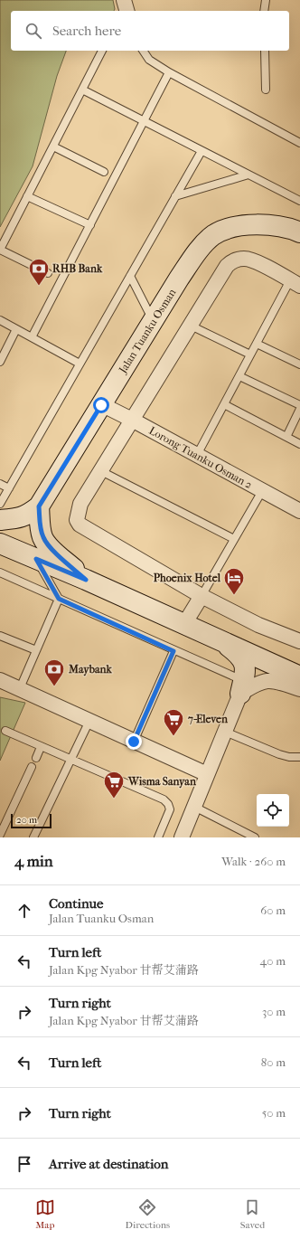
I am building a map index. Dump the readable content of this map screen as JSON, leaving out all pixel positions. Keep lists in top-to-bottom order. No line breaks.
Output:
{"streets":{"street":["Jalan Tuanku Osman","Lorong Tuanku Osman 2"]},"crossings":[["Jalan Tuanku Osman","Lorong Tuanku Osman 2"]],"places":{"bank":["RHB Bank","Maybank"],"hotel":["Phoenix Hotel"],"supermarket":["7-Eleven","Wisma Sanyan"]},"scale_bar":"20 m","page":{"search":"Search here","scale":"20 m","heading":["4 min","Walk · 260 m"],"list":[["Continue","Jalan Tuanku Osman","60 m"],["Turn left","Jalan Kpg Nyabor 甘帮艾蒲路","40 m"],["Turn right","Jalan Kpg Nyabor 甘帮艾蒲路","30 m"],["Turn left","80 m"],["Turn right","50 m"],"Arrive at destination"],"nav":["Map","Directions","Saved"]}}
